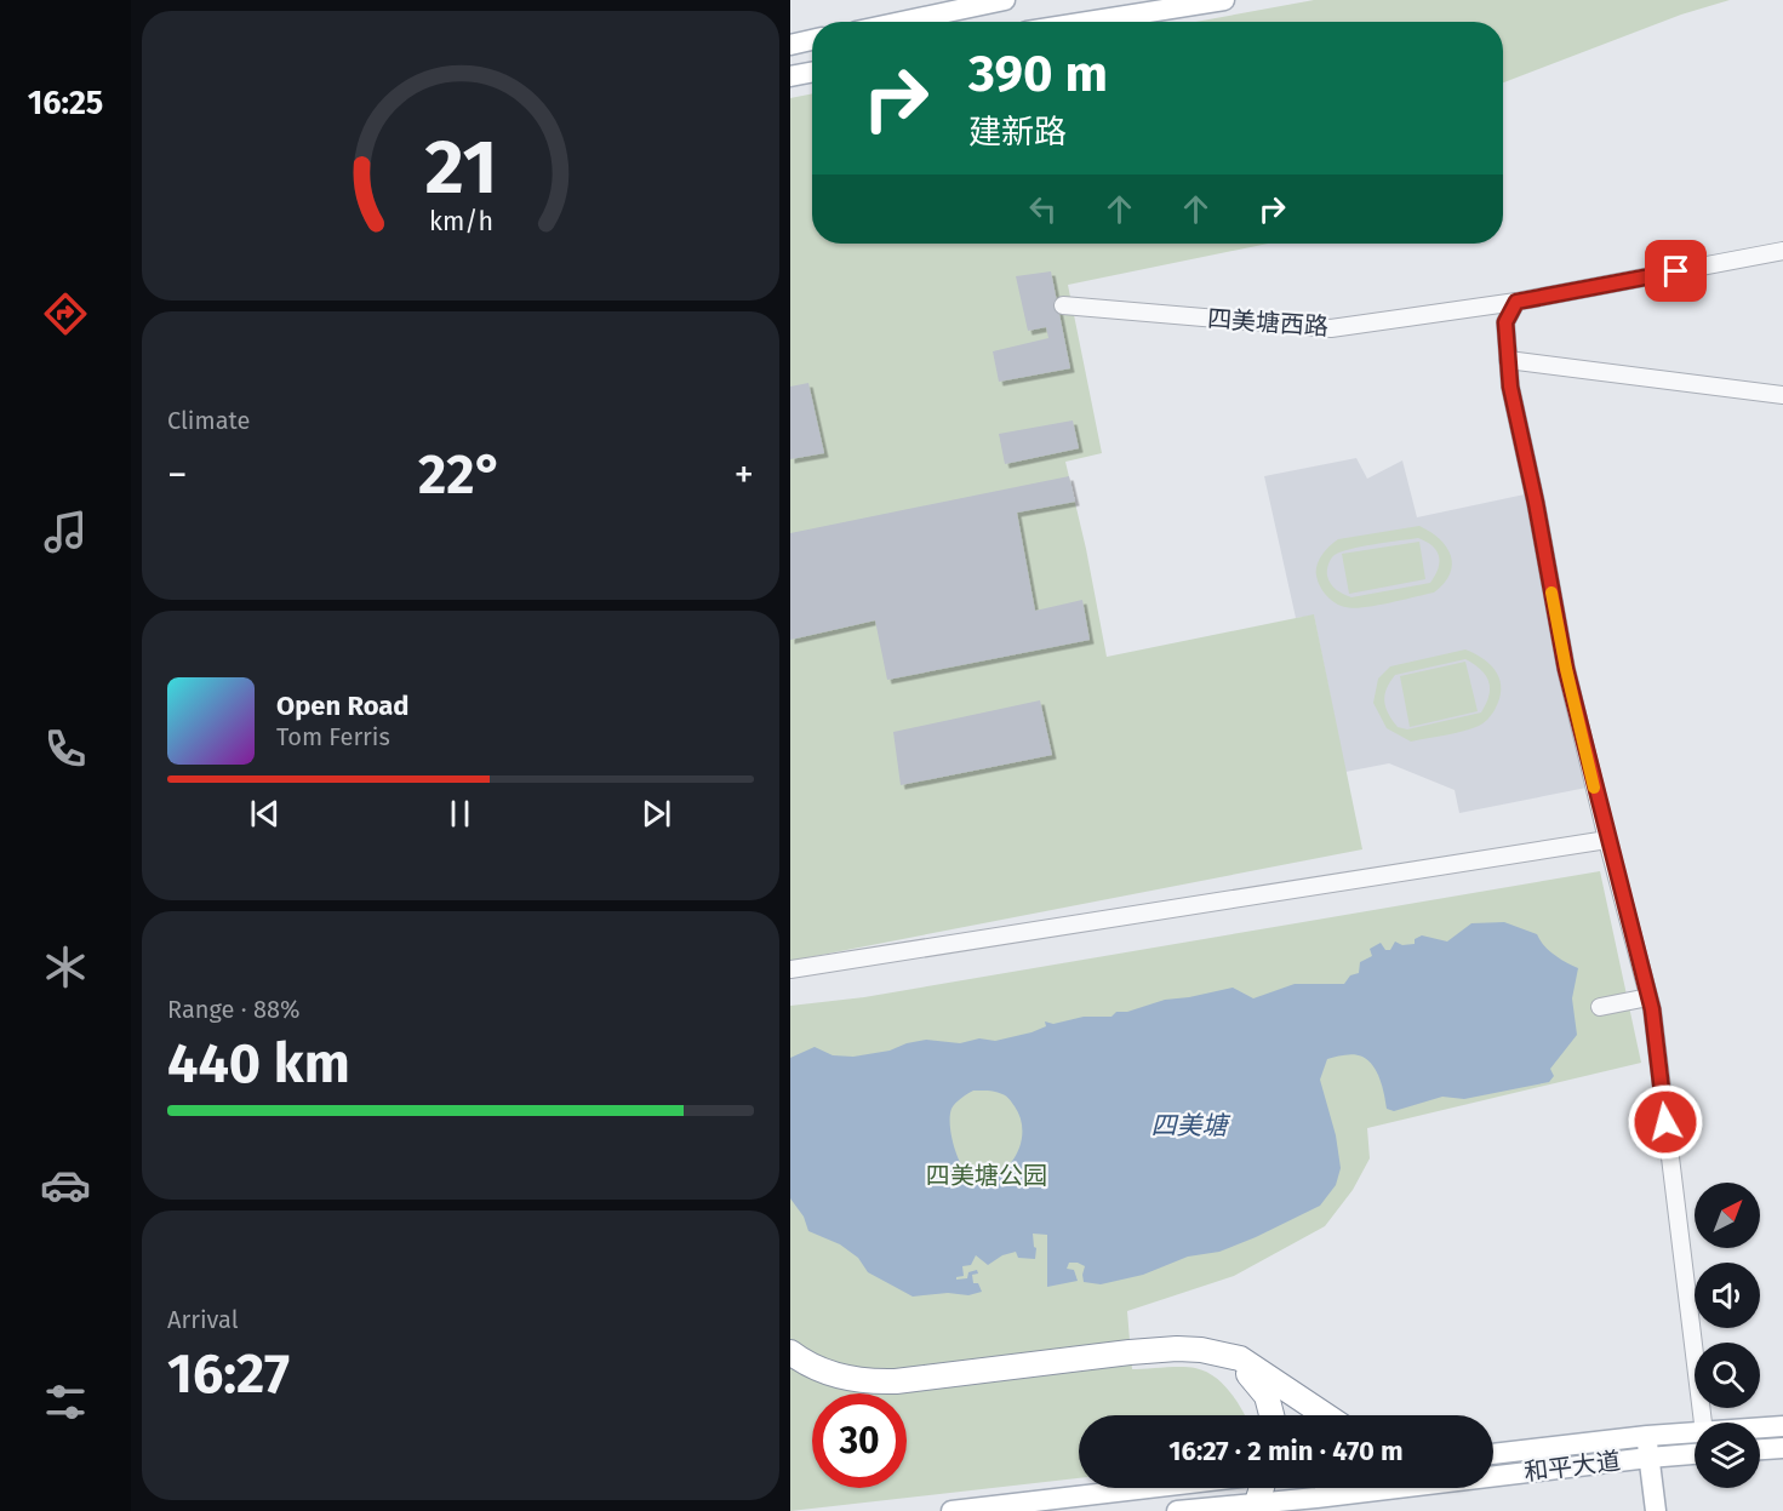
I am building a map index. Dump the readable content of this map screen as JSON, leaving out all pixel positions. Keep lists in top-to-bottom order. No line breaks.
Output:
{"streets":{"main road":["和平大道"],"street":["四美塘西路"]},"water":["四美塘"],"parks":["四美塘公园"],"north":"top right","page":{"tabs":"16:25","turn":["390 m","建新路"],"tile":["Climate",["Range · 88%","440 km"],["Arrival","16:27"]],"heat":["−","22°","+"],"song":["Open Road","Tom Ferris"],"limit":"30","trip":"16:27 · 2 min · 470 m","gauge":["21","km/h"]}}
